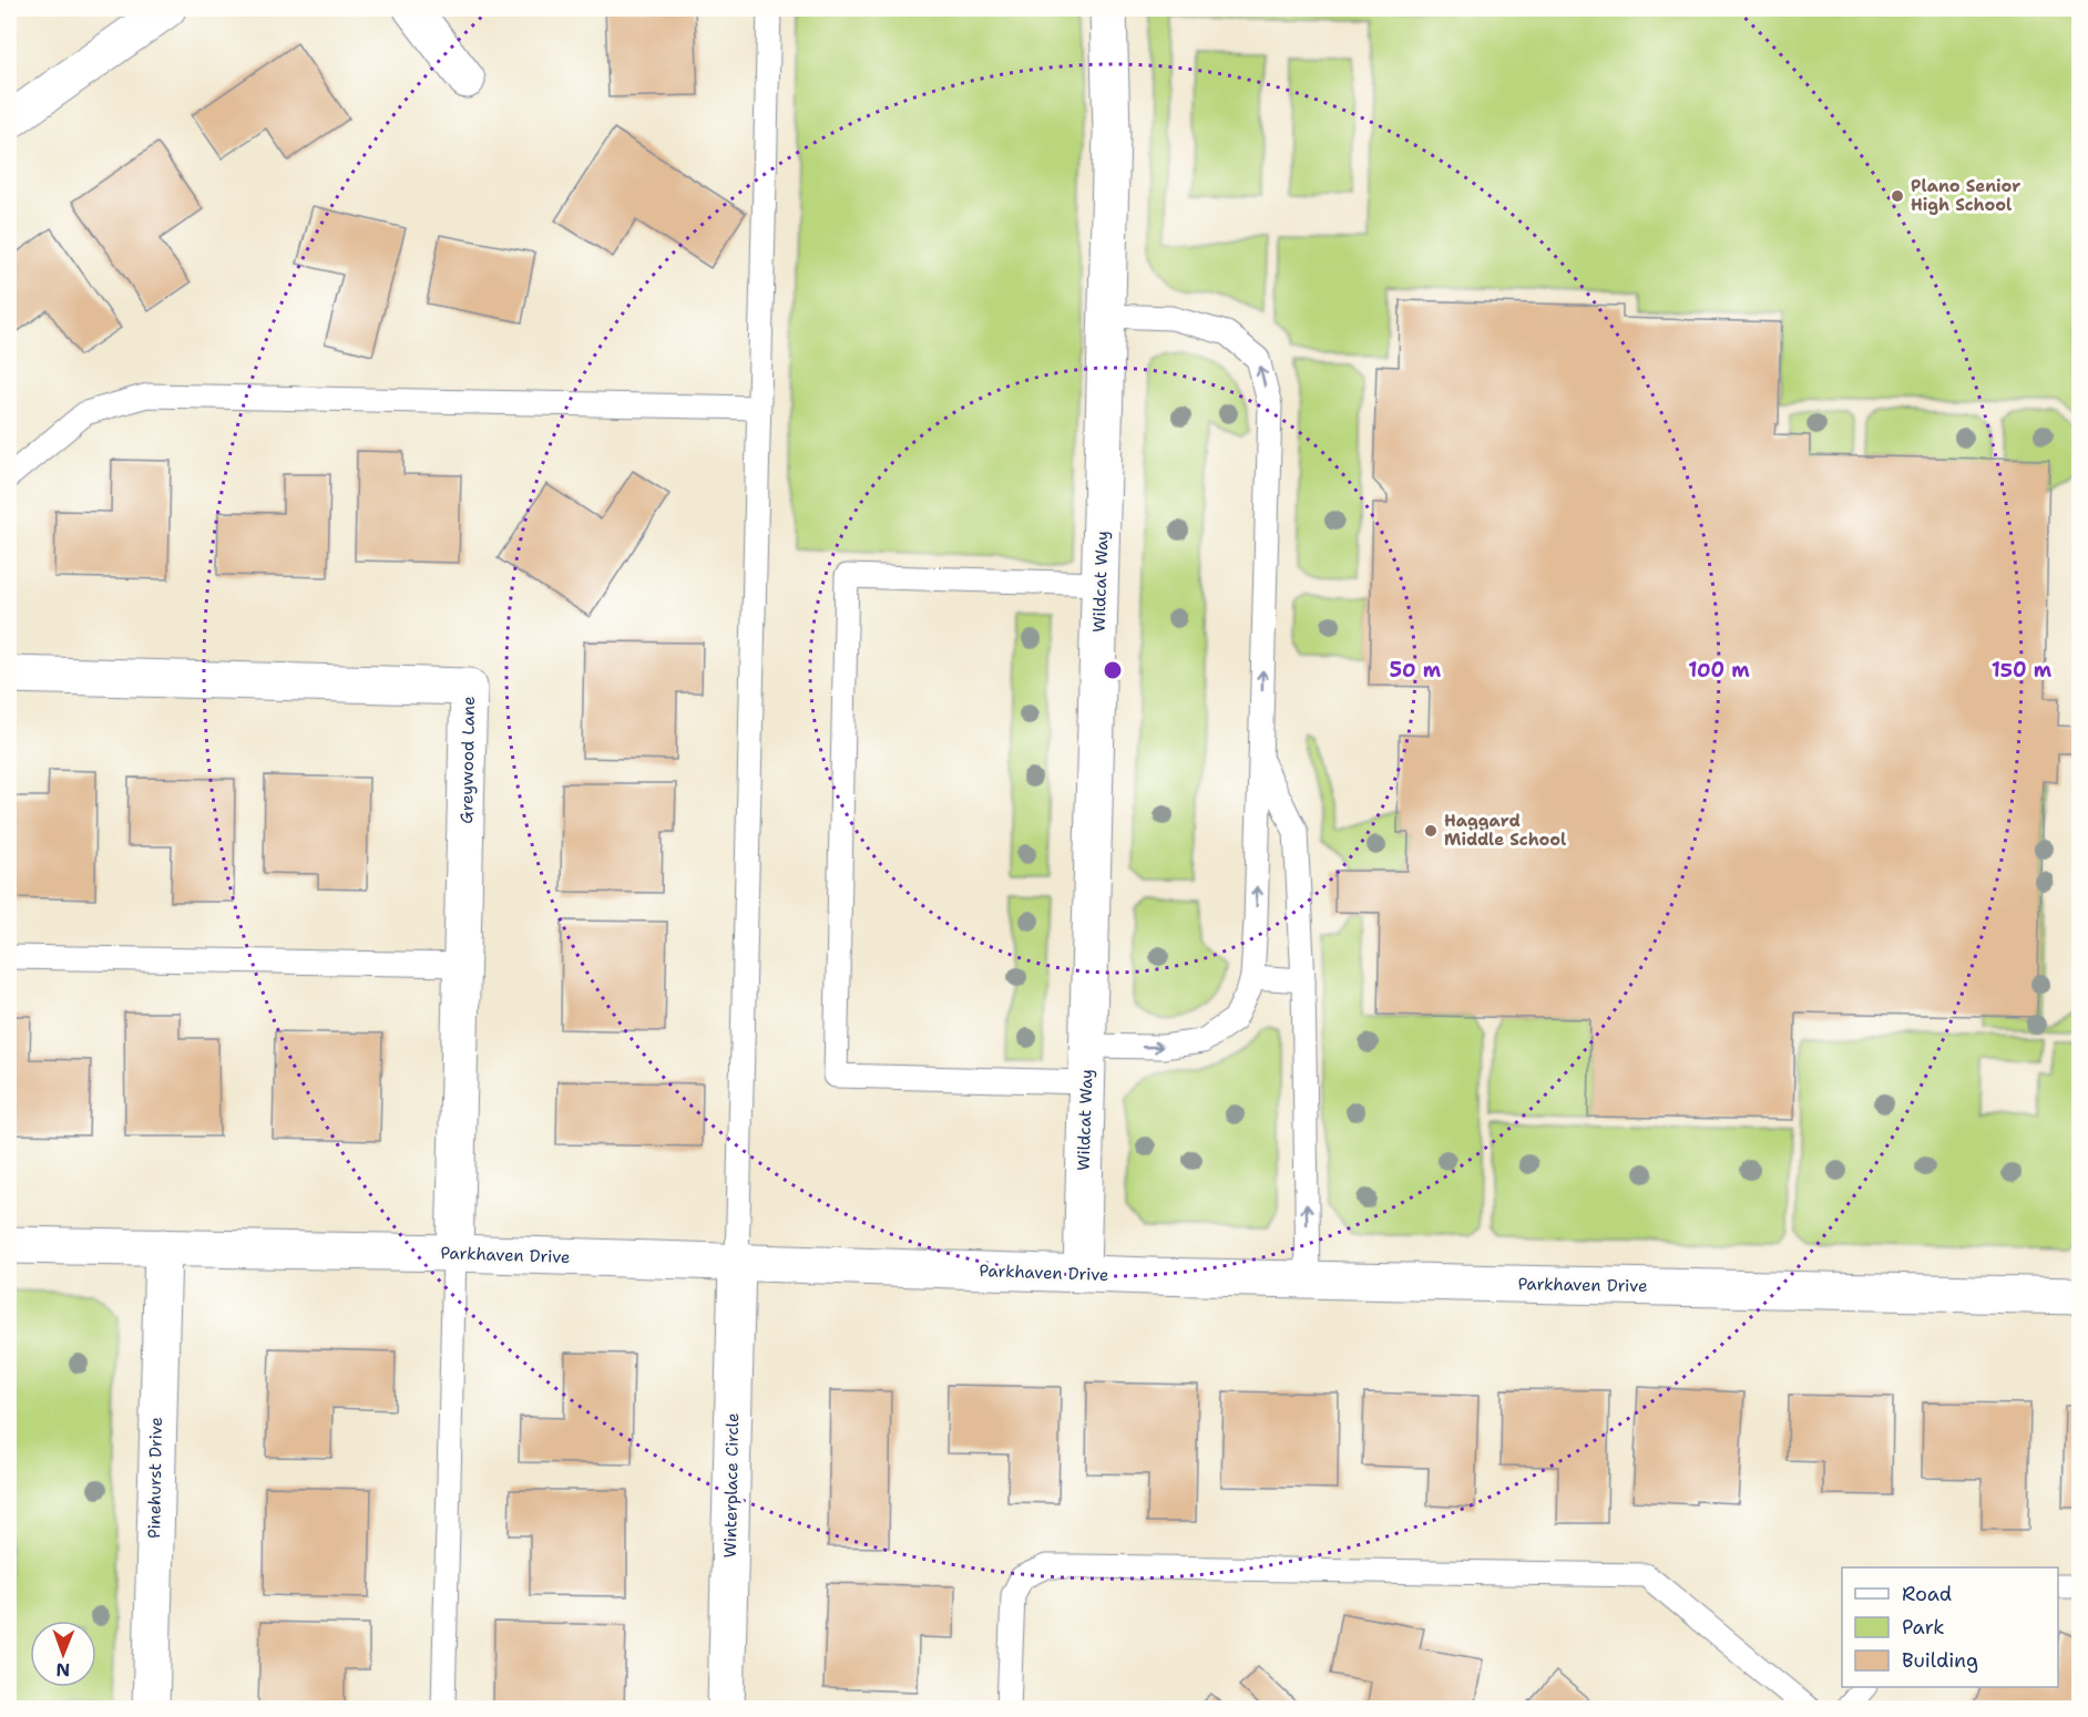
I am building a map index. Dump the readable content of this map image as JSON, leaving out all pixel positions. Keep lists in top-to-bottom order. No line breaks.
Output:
{"streets":{"street":["Wildcat Way","Greywood Lane","Parkhaven Drive","Pinehurst Drive","Winterplace Circle"]},"crossings":[["Wildcat Way","Parkhaven Drive"],["Greywood Lane","Parkhaven Drive"],["Parkhaven Drive","Pinehurst Drive"],["Parkhaven Drive","Winterplace Circle"]],"places":["Plano Senior High School","Haggard Middle School"],"legend":["Road","Park","Building"],"north":"bottom","rings":["50 m","100 m","150 m"]}
